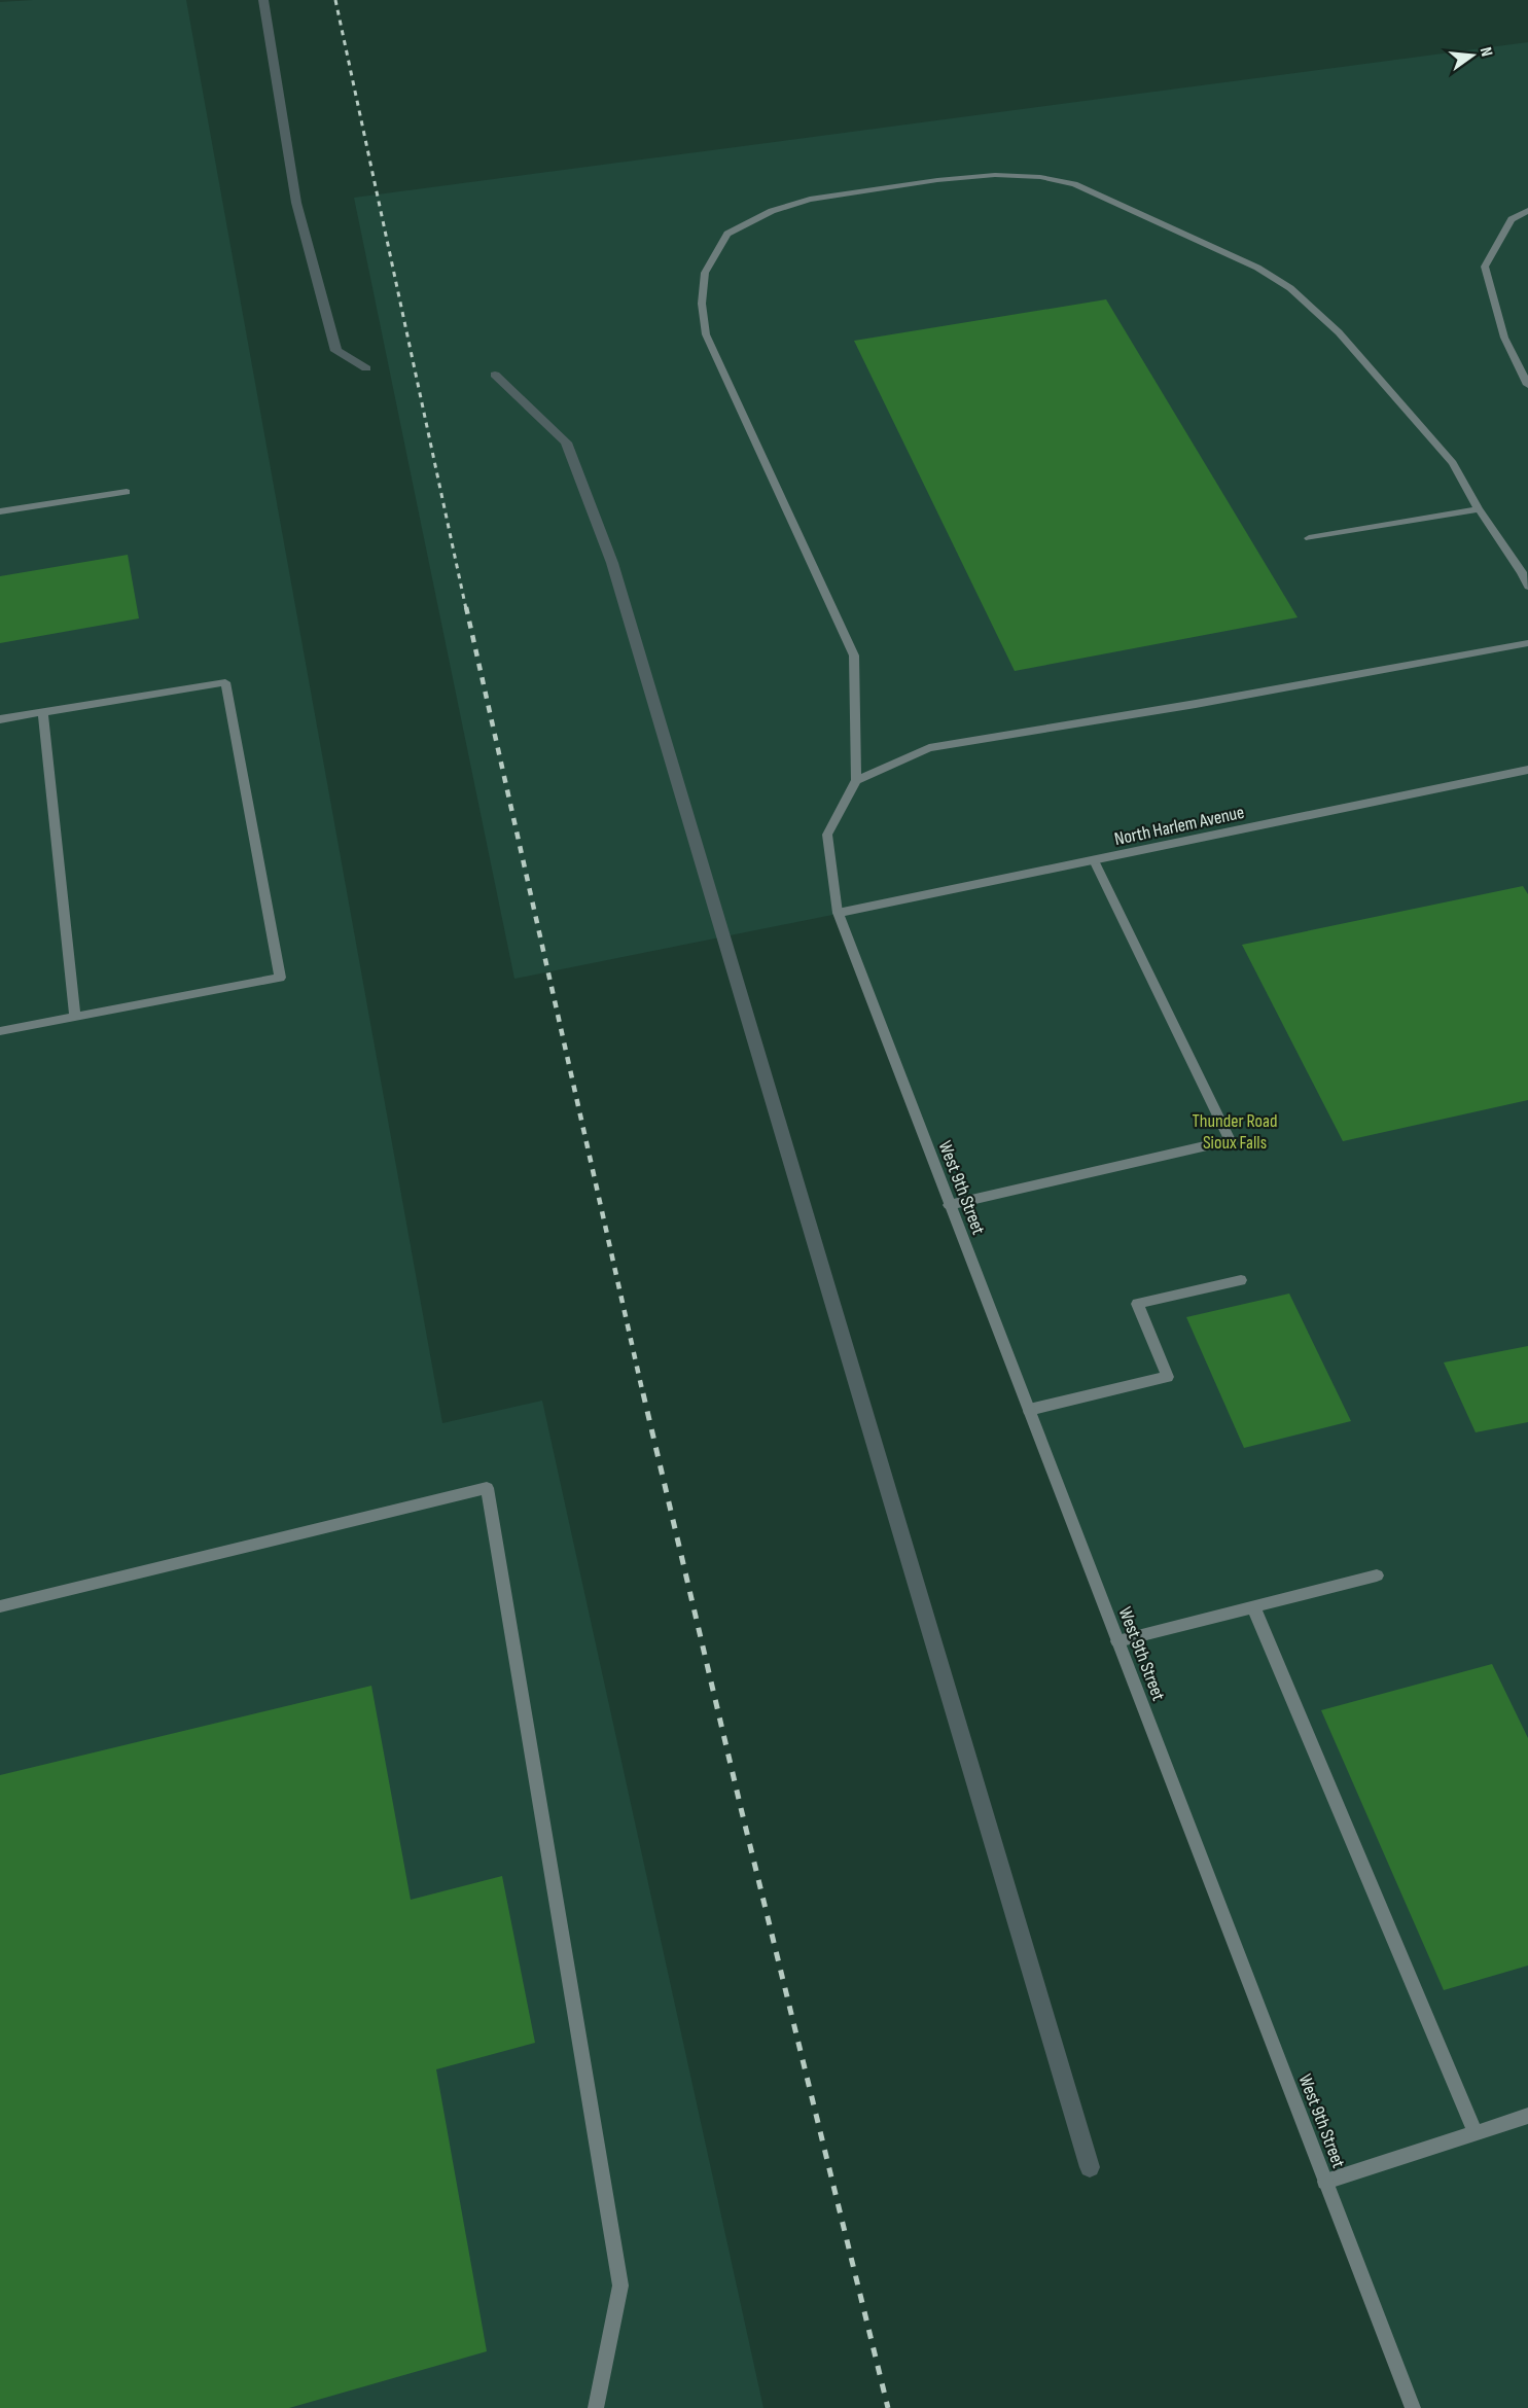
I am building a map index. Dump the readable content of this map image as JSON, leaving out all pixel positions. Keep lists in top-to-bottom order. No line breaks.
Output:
{"streets":{"street":["North Harlem Avenue","West 9th Street"]},"crossings":[["North Harlem Avenue","West 9th Street"]],"parks":["Thunder Road Sioux Falls"],"north":"right"}
